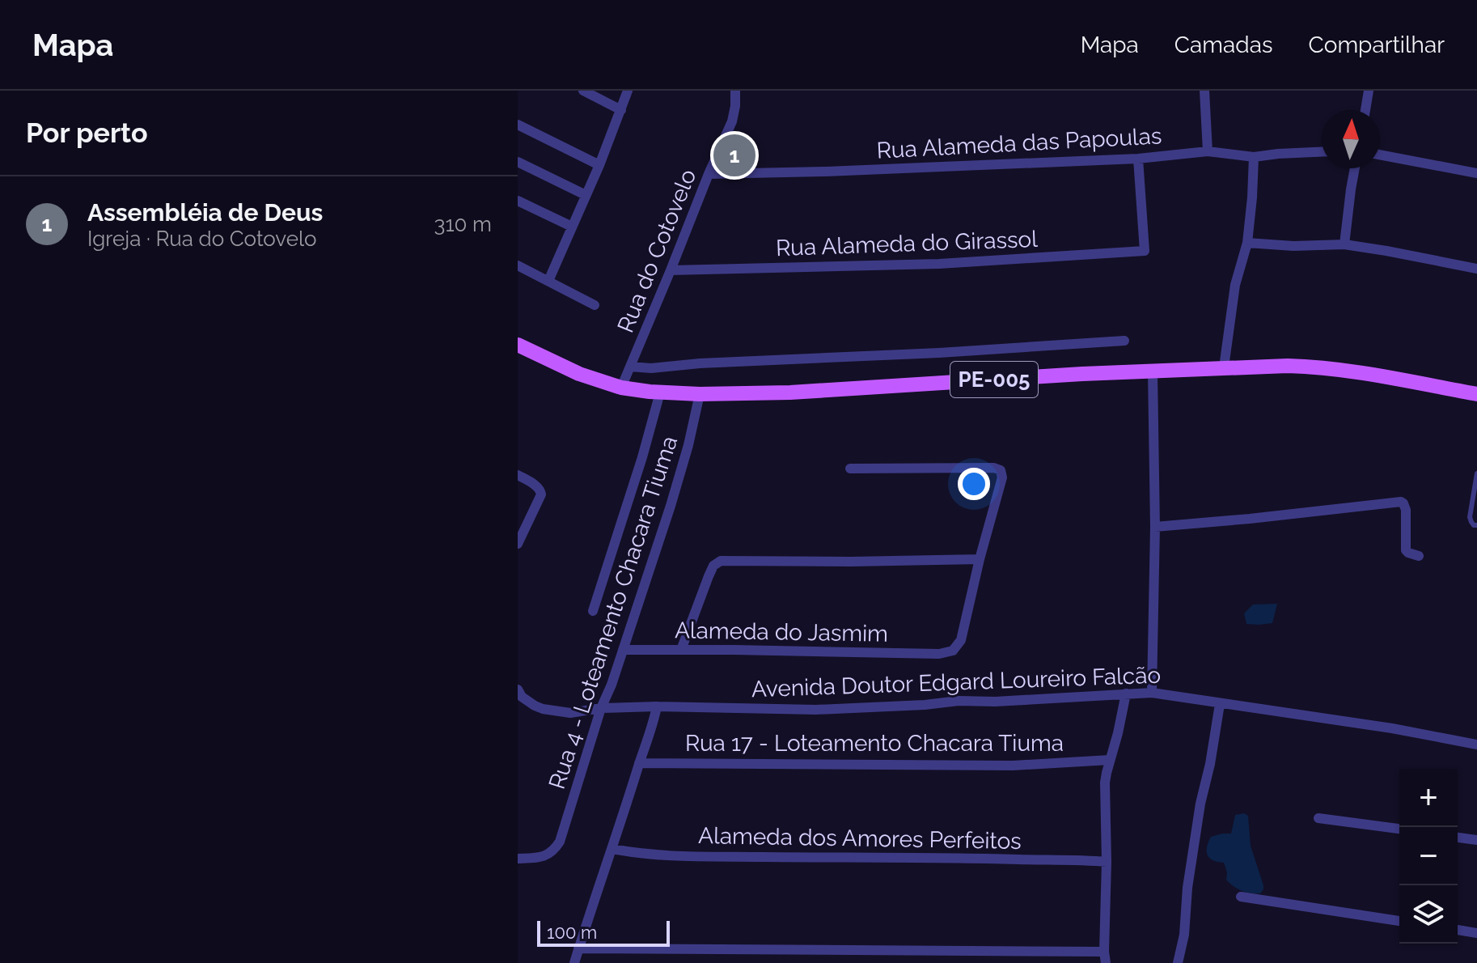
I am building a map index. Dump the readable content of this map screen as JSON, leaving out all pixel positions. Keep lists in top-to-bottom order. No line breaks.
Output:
{"streets":{"main road":["PE-005"],"street":["Rua Alameda das Papoulas","Rua Alameda do Girassol","Rua do Cotovelo","Rua 4 - Loteamento Chacara Tiuma","Alameda do Jasmim","Avenida Doutor Edgard Loureiro Falcão","Rua 17 - Loteamento Chacara Tiuma","Alameda dos Amores Perfeitos"]},"crossings":[["Rua Alameda das Papoulas","Rua Alameda do Girassol"],["Rua Alameda das Papoulas","Rua do Cotovelo"],["Rua Alameda do Girassol","Rua do Cotovelo"],["Rua do Cotovelo","PE-005"],["PE-005","Rua 4 - Loteamento Chacara Tiuma"],["Rua 4 - Loteamento Chacara Tiuma","Alameda do Jasmim"],["Rua 4 - Loteamento Chacara Tiuma","Avenida Doutor Edgard Loureiro Falcão"]],"scale_bar":"100 m","north":"top","page":{"header":"Mapa","nav":["Mapa","Camadas","Compartilhar"],"heading":"Por perto","pins":"1","list":[{"mark":"1","name":"Assembléia de Deus","note":"Igreja · Rua do Cotovelo","value":"310 m"}],"map_buttons":["+","−"],"scale":"100 m"}}
